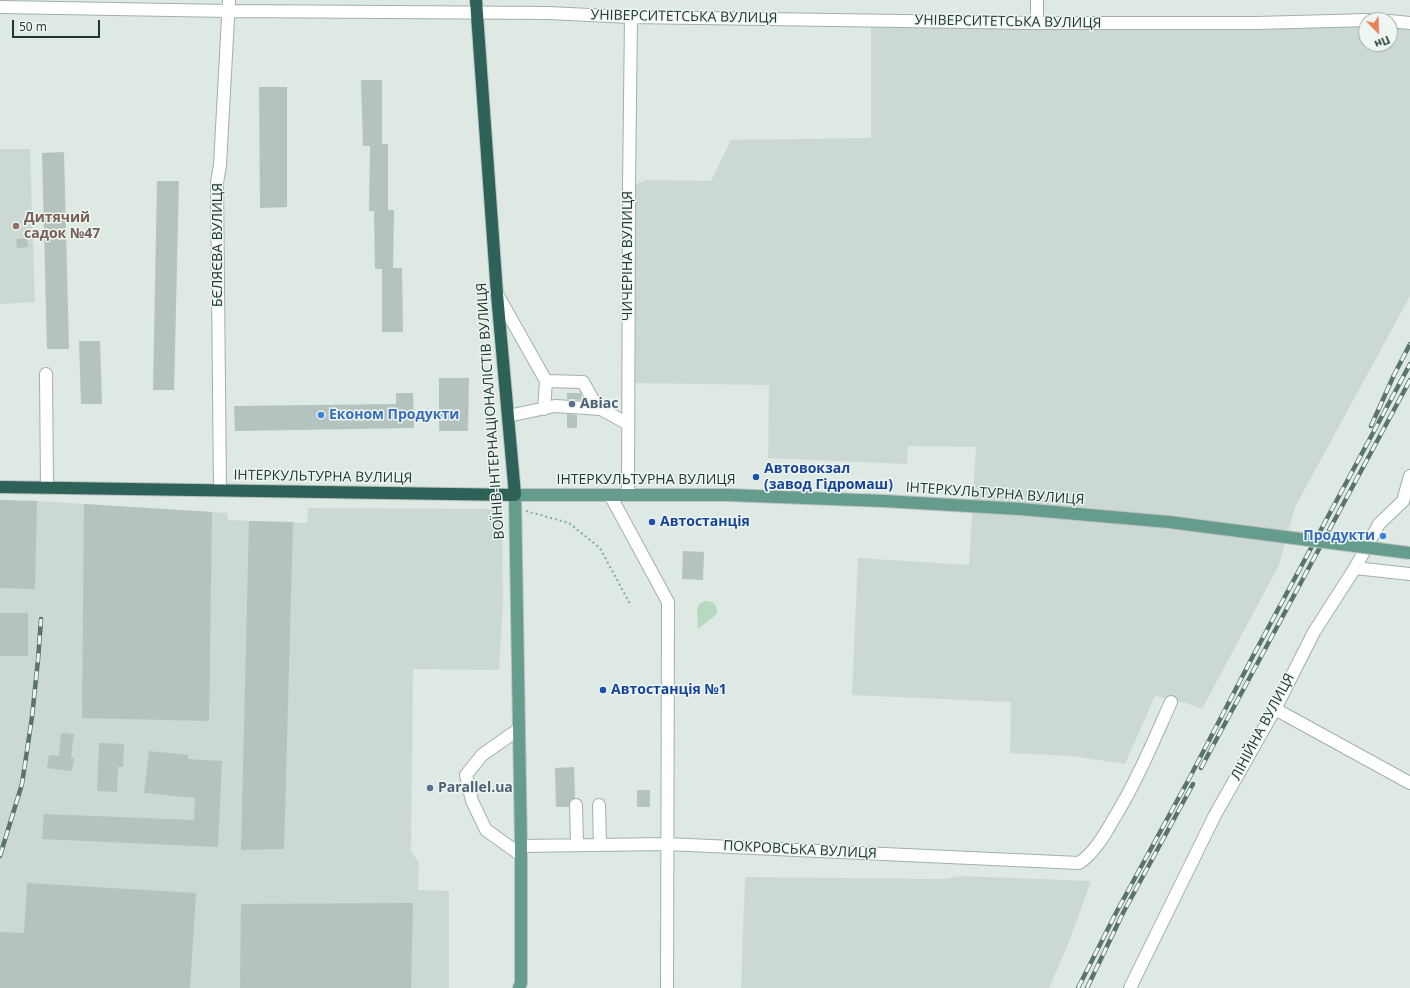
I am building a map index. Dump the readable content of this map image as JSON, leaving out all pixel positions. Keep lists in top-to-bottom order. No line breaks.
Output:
{"streets":{"highway":["ВОЇНІВ-ІНТЕРНАЦІОНАЛІСТІВ ВУЛИЦЯ","ІНТЕРКУЛЬТУРНА ВУЛИЦЯ"],"street":["УНІВЕРСИТЕТСЬКА ВУЛИЦЯ","БЄЛЯЄВА ВУЛИЦЯ","ЧИЧЕРІНА ВУЛИЦЯ","ЛІНІЙНА ВУЛИЦЯ","ПОКРОВСЬКА ВУЛИЦЯ"]},"crossings":[["УНІВЕРСИТЕТСЬКА ВУЛИЦЯ","БЄЛЯЄВА ВУЛИЦЯ"],["УНІВЕРСИТЕТСЬКА ВУЛИЦЯ","ЧИЧЕРІНА ВУЛИЦЯ"],["УНІВЕРСИТЕТСЬКА ВУЛИЦЯ","ВОЇНІВ-ІНТЕРНАЦІОНАЛІСТІВ ВУЛИЦЯ"],["БЄЛЯЄВА ВУЛИЦЯ","ІНТЕРКУЛЬТУРНА ВУЛИЦЯ"],["ЧИЧЕРІНА ВУЛИЦЯ","ІНТЕРКУЛЬТУРНА ВУЛИЦЯ"],["ВОЇНІВ-ІНТЕРНАЦІОНАЛІСТІВ ВУЛИЦЯ","ІНТЕРКУЛЬТУРНА ВУЛИЦЯ"],["ВОЇНІВ-ІНТЕРНАЦІОНАЛІСТІВ ВУЛИЦЯ","ПОКРОВСЬКА ВУЛИЦЯ"]],"places":["Дитячий садок №47","Авіас","Економ Продукти","Автовокзал (завод Гідромаш)","Автостанція","Продукти","Автостанція №1","Parallel.ua"],"scale_bar":"50 m","north":"bottom right"}
